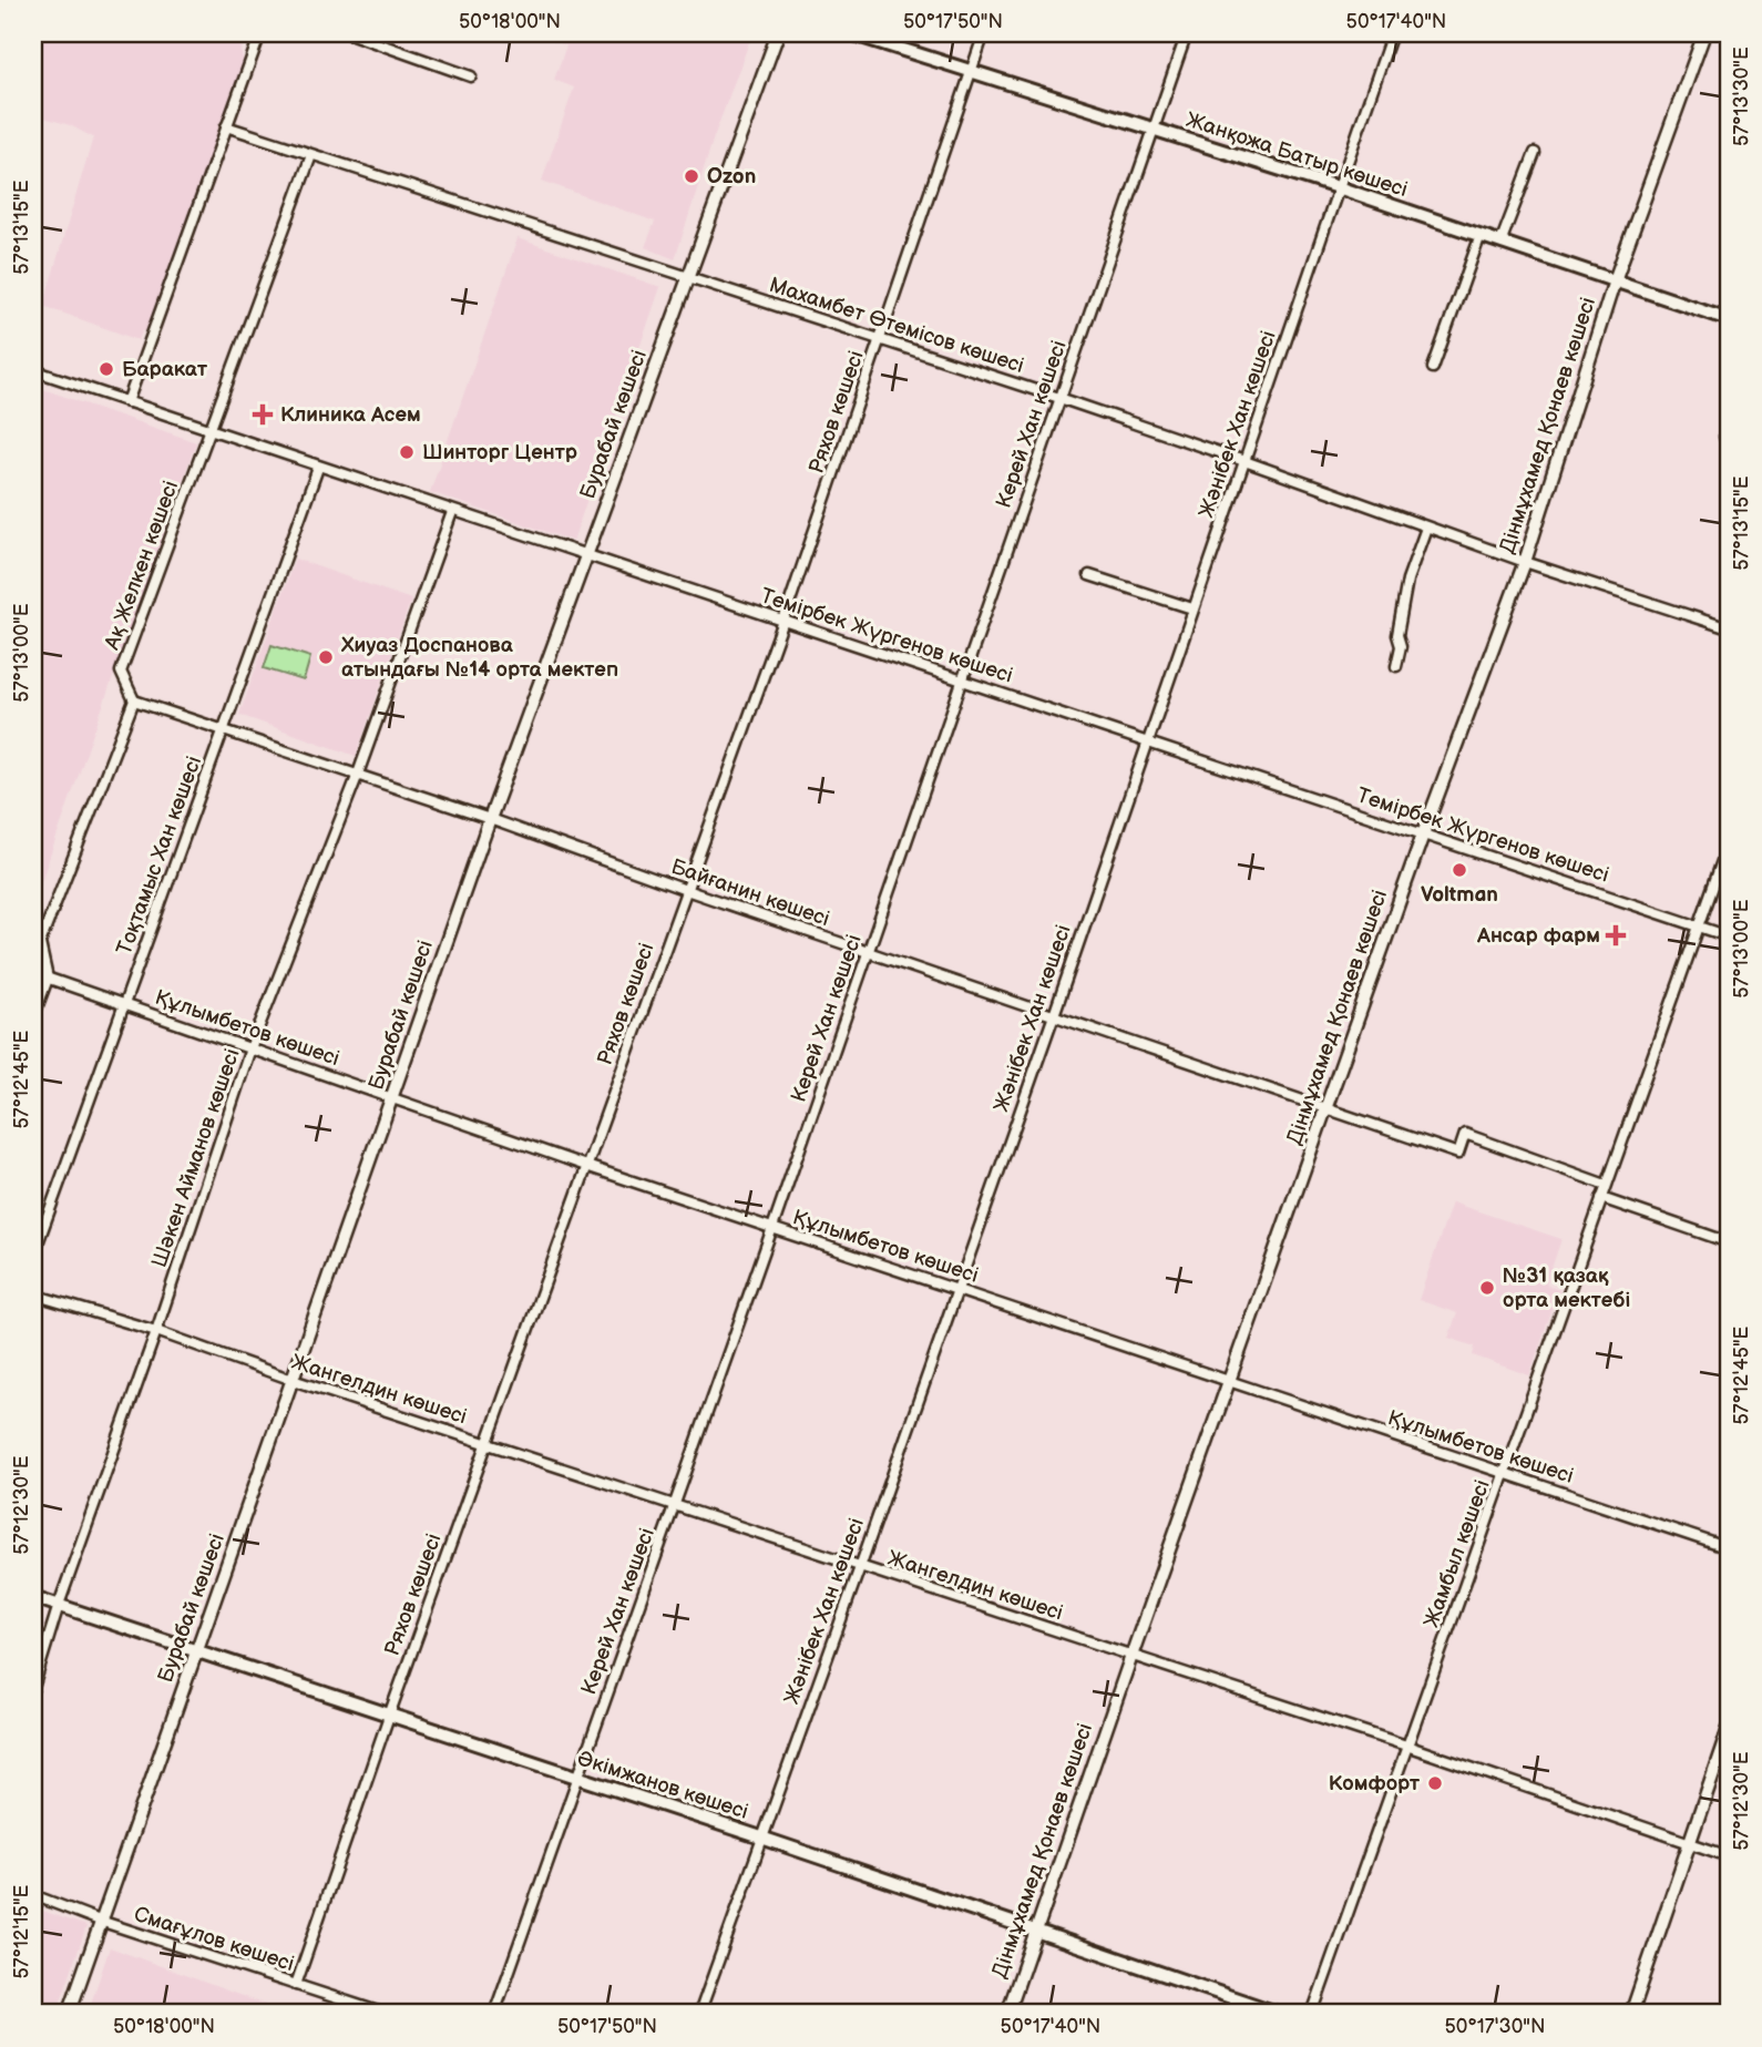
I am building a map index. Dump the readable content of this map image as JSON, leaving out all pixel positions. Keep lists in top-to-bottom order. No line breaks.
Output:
{"streets":{"main road":["Жанқожа Батыр көшесі","Әкімжанов көшесі"],"street":["Махамбет Өтемісов көшесі","Ряхов көшесі","Бурабай көшесі","Керей Хан көшесі","Жәнібек Хан көшесі","Дінмұхамед Қонаев көшесі","Ақ Желкен көшесі","Темірбек Жүргенов көшесі","Тоқтамыс Хан көшесі","Байғанин көшесі","Құлымбетов көшесі","Шәкен Айманов көшесі","Жангелдин көшесі","Жамбыл көшесі","Смағұлов көшесі"]},"crossings":[["Жанқожа Батыр көшесі","Ряхов көшесі"],["Жанқожа Батыр көшесі","Керей Хан көшесі"],["Жанқожа Батыр көшесі","Жәнібек Хан көшесі"],["Жанқожа Батыр көшесі","Дінмұхамед Қонаев көшесі"],["Махамбет Өтемісов көшесі","Ряхов көшесі"],["Махамбет Өтемісов көшесі","Бурабай көшесі"],["Махамбет Өтемісов көшесі","Керей Хан көшесі"],["Махамбет Өтемісов көшесі","Жәнібек Хан көшесі"],["Махамбет Өтемісов көшесі","Дінмұхамед Қонаев көшесі"],["Махамбет Өтемісов көшесі","Ақ Желкен көшесі"],["Ряхов көшесі","Темірбек Жүргенов көшесі"],["Ряхов көшесі","Байғанин көшесі"],["Ряхов көшесі","Құлымбетов көшесі"],["Ряхов көшесі","Жангелдин көшесі"],["Ряхов көшесі","Әкімжанов көшесі"],["Ряхов көшесі","Смағұлов көшесі"],["Бурабай көшесі","Темірбек Жүргенов көшесі"],["Бурабай көшесі","Байғанин көшесі"],["Бурабай көшесі","Құлымбетов көшесі"],["Бурабай көшесі","Жангелдин көшесі"],["Бурабай көшесі","Әкімжанов көшесі"],["Бурабай көшесі","Смағұлов көшесі"],["Керей Хан көшесі","Темірбек Жүргенов көшесі"],["Керей Хан көшесі","Байғанин көшесі"],["Керей Хан көшесі","Құлымбетов көшесі"],["Керей Хан көшесі","Жангелдин көшесі"],["Керей Хан көшесі","Әкімжанов көшесі"],["Жәнібек Хан көшесі","Темірбек Жүргенов көшесі"],["Жәнібек Хан көшесі","Байғанин көшесі"],["Жәнібек Хан көшесі","Құлымбетов көшесі"],["Жәнібек Хан көшесі","Жангелдин көшесі"],["Жәнібек Хан көшесі","Әкімжанов көшесі"],["Дінмұхамед Қонаев көшесі","Темірбек Жүргенов көшесі"],["Дінмұхамед Қонаев көшесі","Байғанин көшесі"],["Дінмұхамед Қонаев көшесі","Құлымбетов көшесі"],["Дінмұхамед Қонаев көшесі","Жангелдин көшесі"],["Дінмұхамед Қонаев көшесі","Әкімжанов көшесі"],["Ақ Желкен көшесі","Темірбек Жүргенов көшесі"],["Ақ Желкен көшесі","Байғанин көшесі"],["Темірбек Жүргенов көшесі","Тоқтамыс Хан көшесі"],["Темірбек Жүргенов көшесі","Шәкен Айманов көшесі"],["Темірбек Жүргенов көшесі","Жамбыл көшесі"],["Тоқтамыс Хан көшесі","Байғанин көшесі"],["Тоқтамыс Хан көшесі","Құлымбетов көшесі"],["Байғанин көшесі","Шәкен Айманов көшесі"],["Байғанин көшесі","Жамбыл көшесі"],["Құлымбетов көшесі","Шәкен Айманов көшесі"],["Құлымбетов көшесі","Жамбыл көшесі"],["Шәкен Айманов көшесі","Жангелдин көшесі"],["Шәкен Айманов көшесі","Әкімжанов көшесі"],["Жангелдин көшесі","Жамбыл көшесі"]],"places":{"other":["Ozon","Баракат","Шинторг Центр","Хиуаз Доспанова атындағы №14 орта мектеп","Voltman","№31 қазақ орта мектебі","Комфорт"],"health":["Клиника Асем","Ансар фарм"]},"coordinates":["50°18'00\"N","50°17'50\"N","50°17'40\"N","57°13'30\"E","57°13'15\"E","57°13'00\"E","57°12'45\"E","57°12'30\"E","57°12'15\"E","50°17'30\"N"]}
